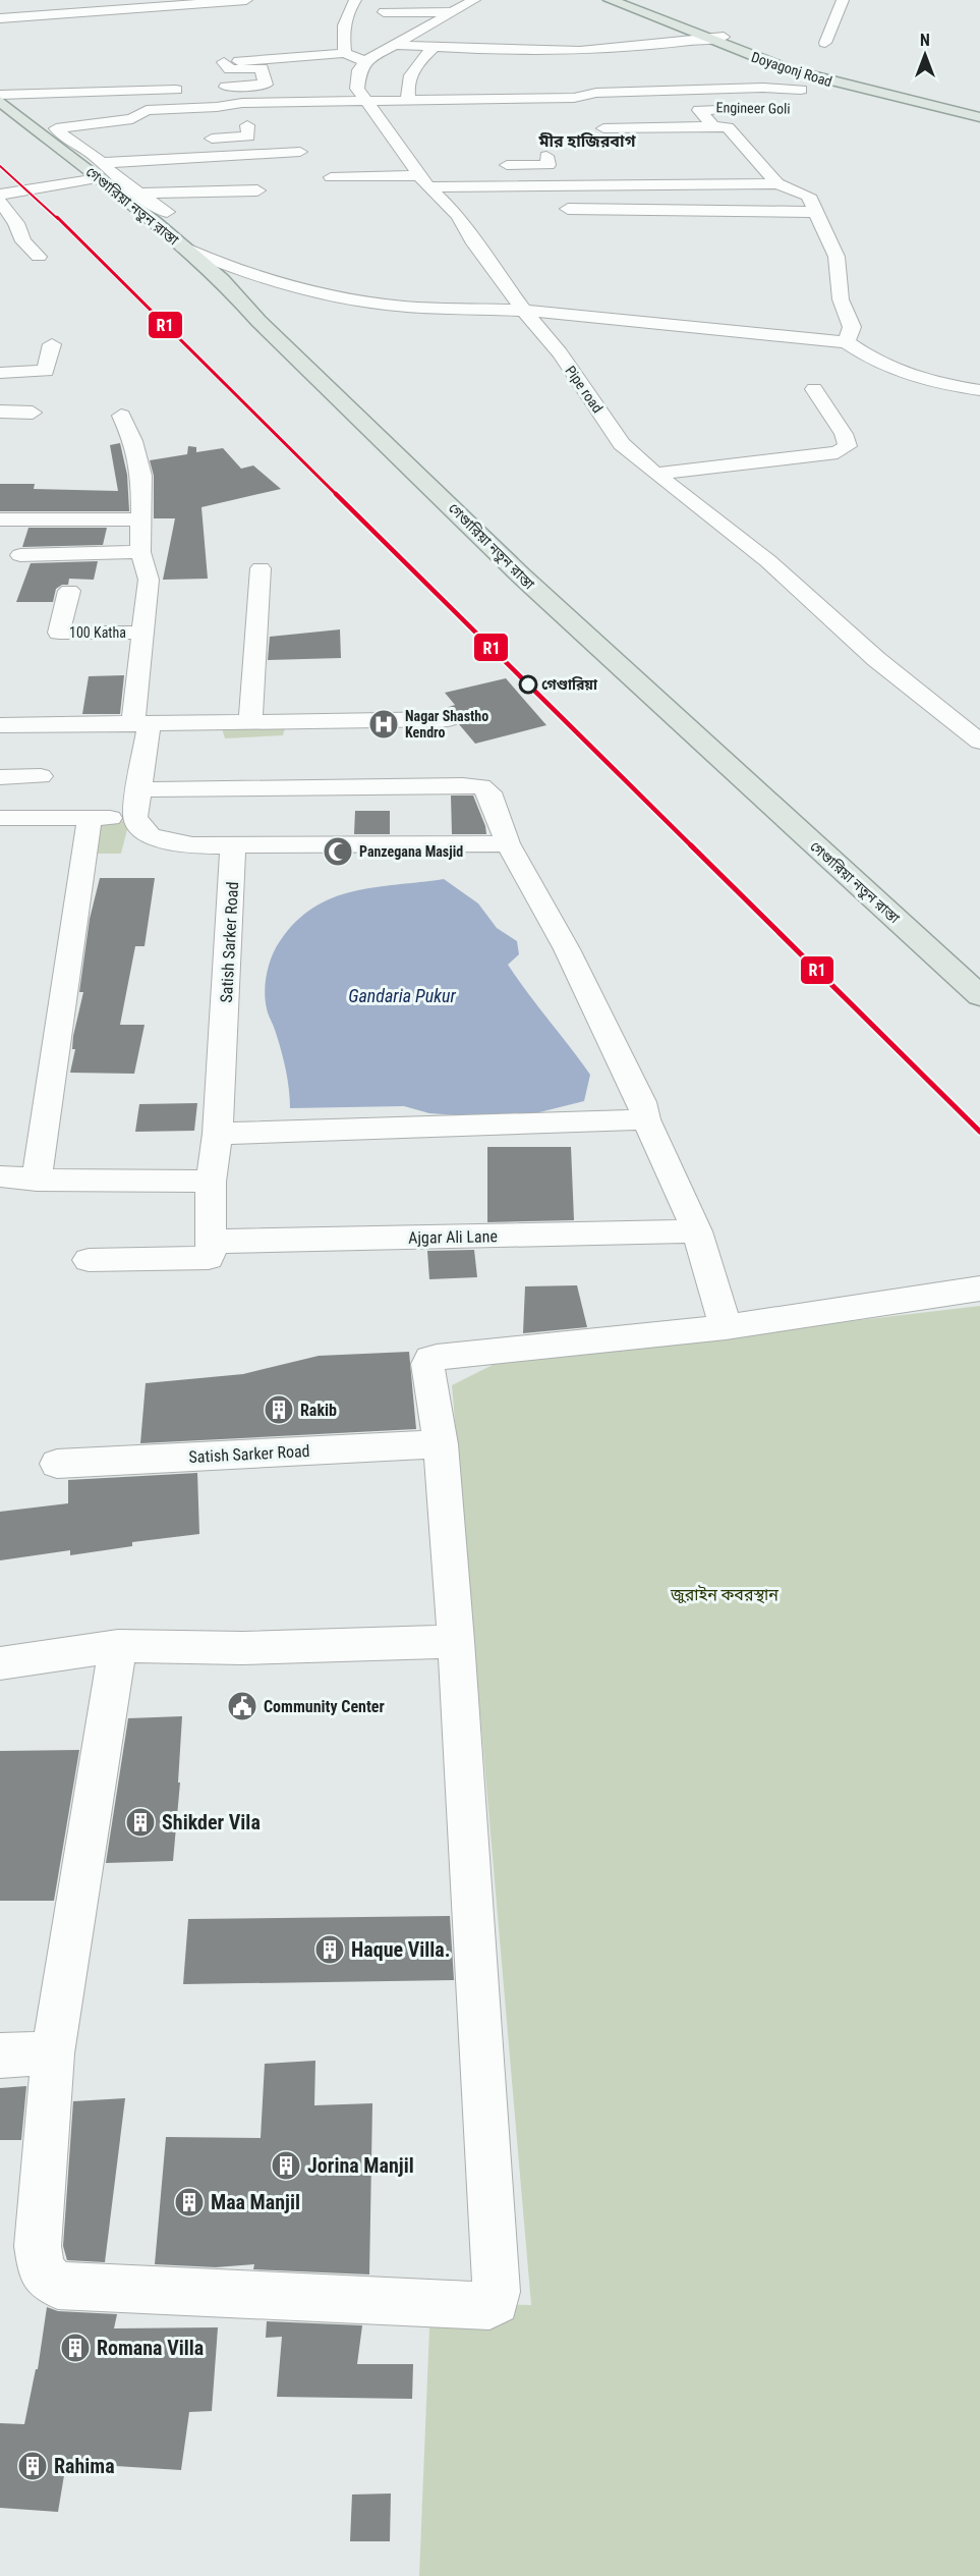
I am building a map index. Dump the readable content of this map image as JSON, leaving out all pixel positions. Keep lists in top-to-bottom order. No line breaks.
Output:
{"streets":{"main road":["Doyagonj Road","গেণ্ডারিয়া নতুন রাস্তা"],"street":["Engineer Goli","Pipe road","100 Katha","Satish Sarker Road","Ajgar Ali Lane"]},"crossings":[["Doyagonj Road","Engineer Goli"],["Satish Sarker Road","Ajgar Ali Lane"]],"districts":["মীর হাজিরবাগ"],"water":["Gandaria Pukur"],"parks":["জুরাইন কবরস্থান"],"places":{"other":["গেণ্ডারিয়া"],"hospital":["Nagar Shastho Kendro"],"mosque":["Panzegana Masjid"],"building":["Rakib","Shikder Vila","Haque Villa.","Jorina Manjil","Maa Manjil","Romana Villa","Rahima"],"public building":["Community Center"]},"lines":["transit line R1"],"north":"top"}
